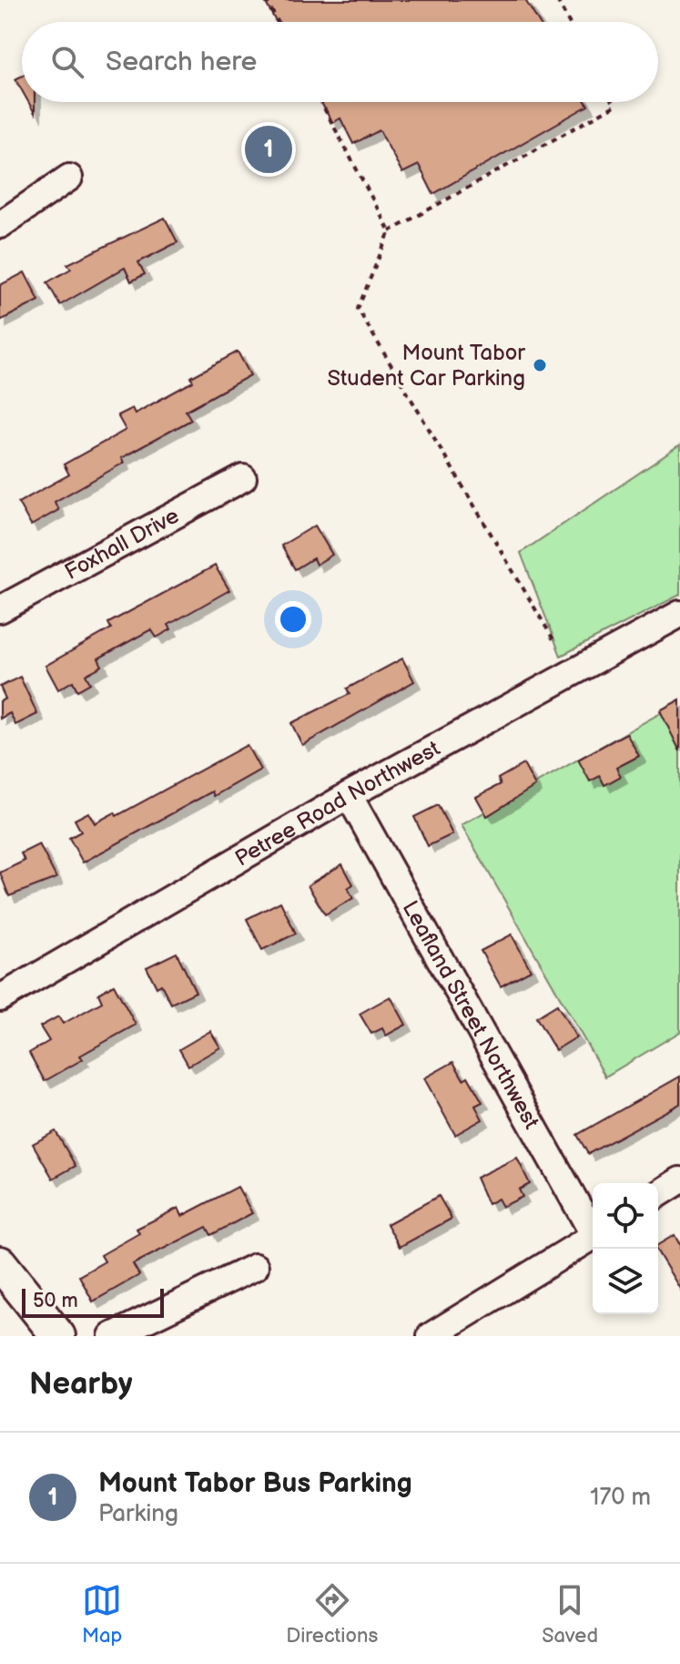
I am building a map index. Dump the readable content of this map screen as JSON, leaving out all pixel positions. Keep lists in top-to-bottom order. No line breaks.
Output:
{"streets":{"street":["Foxhall Drive","Petree Road Northwest","Leafland Street Northwest"]},"crossings":[["Petree Road Northwest","Leafland Street Northwest"]],"places":["Mount Tabor Student Car Parking"],"scale_bar":"50 m","page":{"search":"Search here","pins":"1","scale":"50 m","heading":"Nearby","list":[{"mark":"1","name":"Mount Tabor Bus Parking","note":"Parking","value":"170 m"}],"nav":["Map","Directions","Saved"]}}
